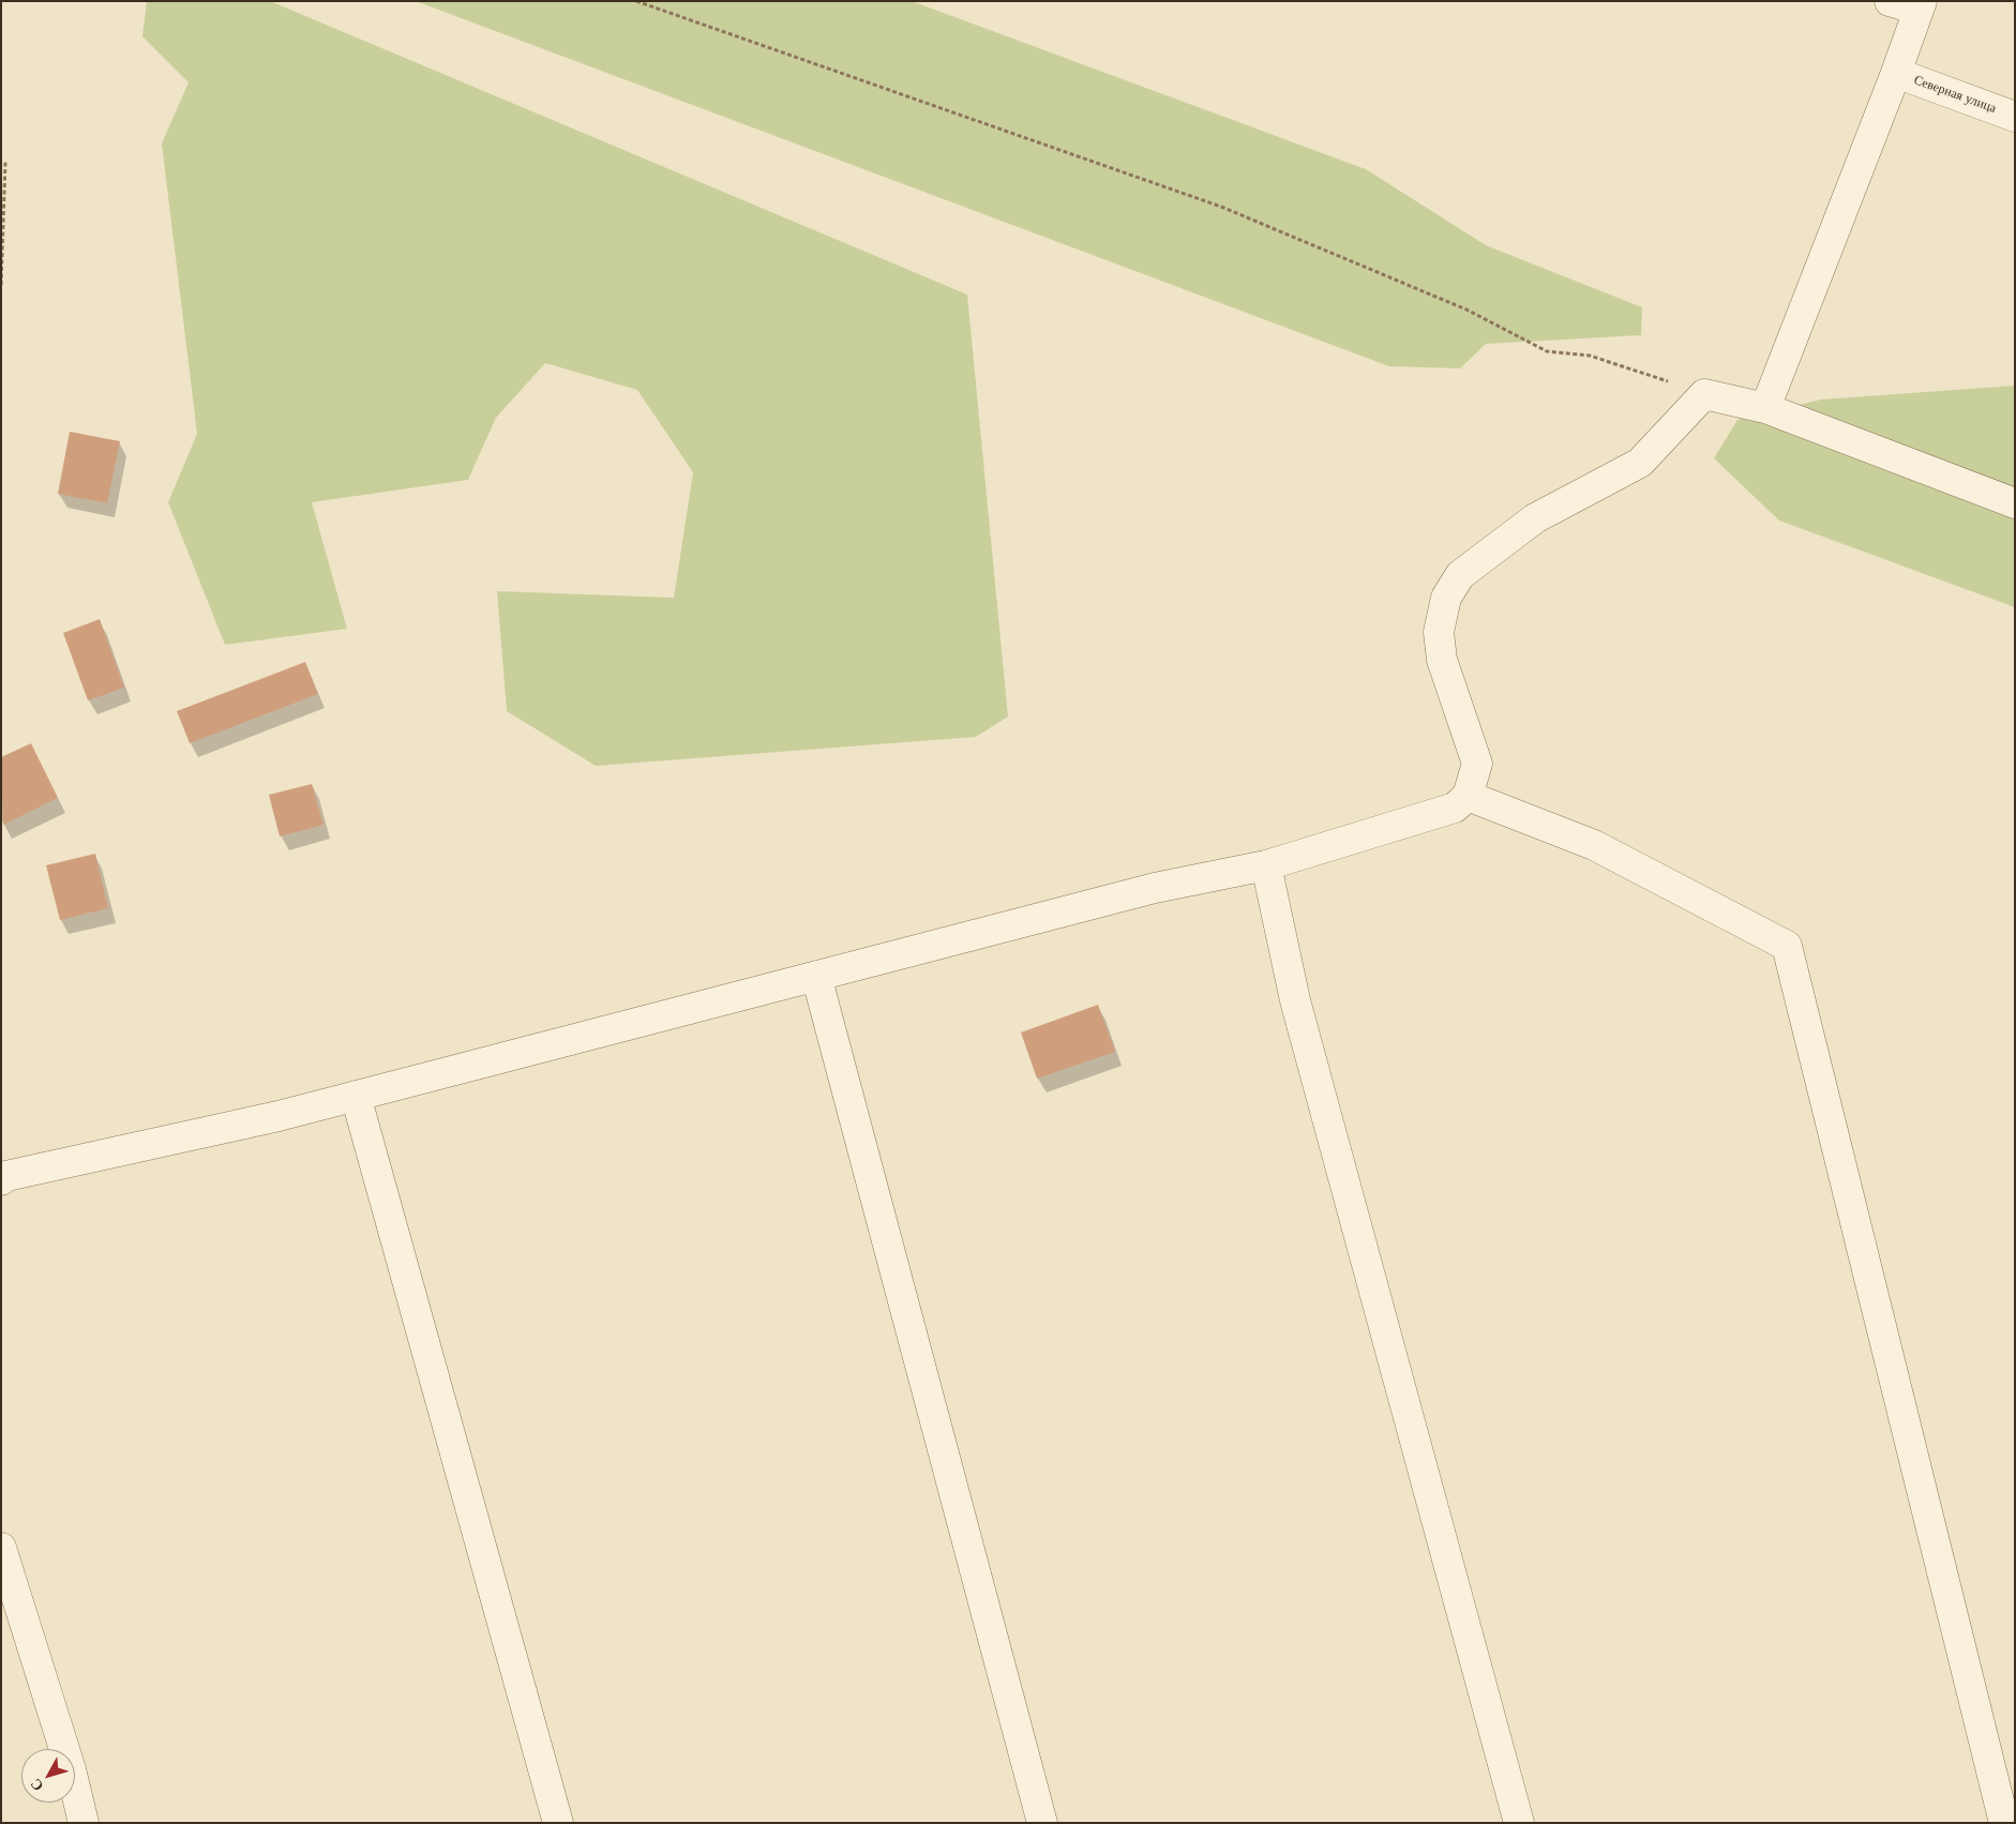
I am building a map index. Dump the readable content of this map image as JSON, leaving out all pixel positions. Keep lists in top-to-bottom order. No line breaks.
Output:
{"streets":{"street":["Северная улица"]},"north":"bottom left"}
